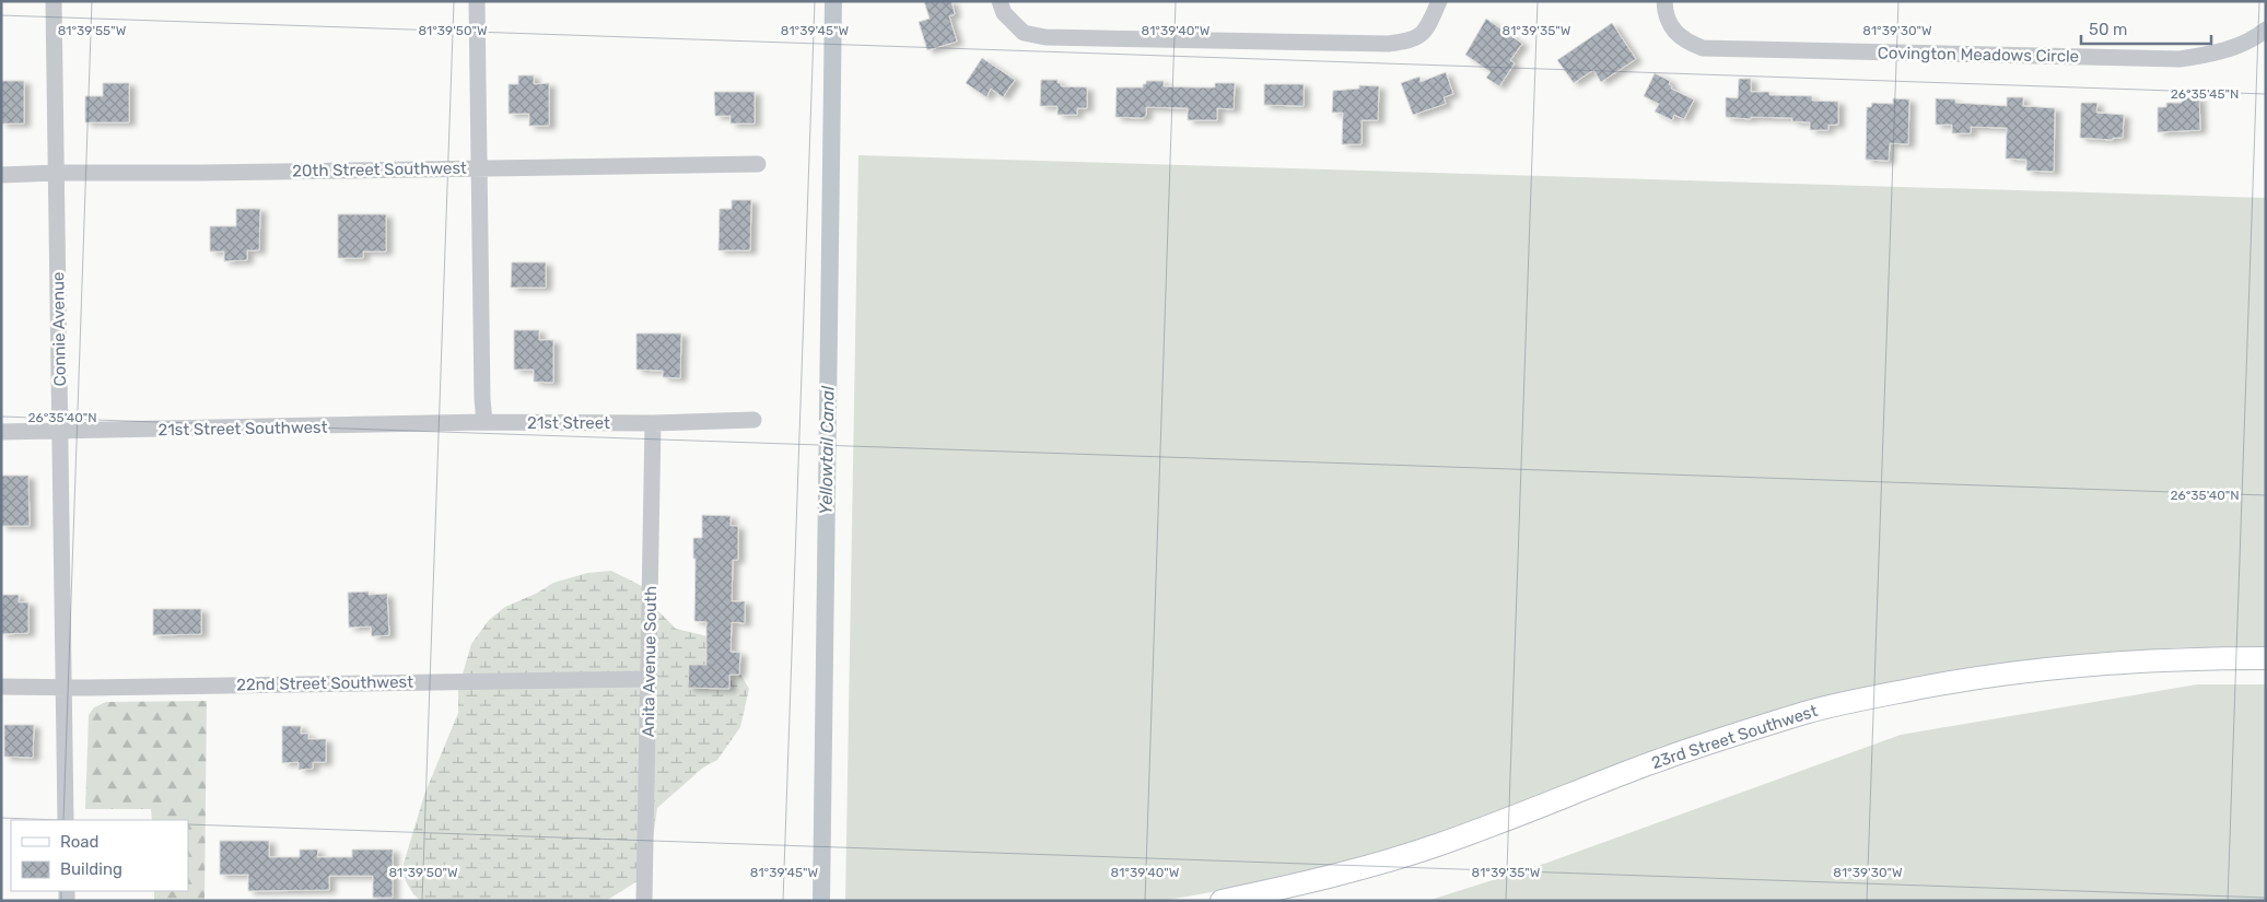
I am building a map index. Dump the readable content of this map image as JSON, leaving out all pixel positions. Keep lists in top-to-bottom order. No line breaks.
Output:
{"streets":{"street":["Covington Meadows Circle","20th Street Southwest","Connie Avenue","21st Street","21st Street Southwest","Anita Avenue South","22nd Street Southwest","23rd Street Southwest"]},"crossings":[["20th Street Southwest","Connie Avenue"],["Connie Avenue","21st Street Southwest"],["Connie Avenue","22nd Street Southwest"],["21st Street","21st Street Southwest"],["21st Street","Anita Avenue South"],["Anita Avenue South","22nd Street Southwest"]],"water":["Yellowtail Canal"],"legend":["Road","Building"],"scale_bar":"50 m","coordinates":["81°39'55\"W","81°39'50\"W","81°39'45\"W","81°39'40\"W","81°39'35\"W","81°39'30\"W","26°35'45\"N","26°35'40\"N"]}
